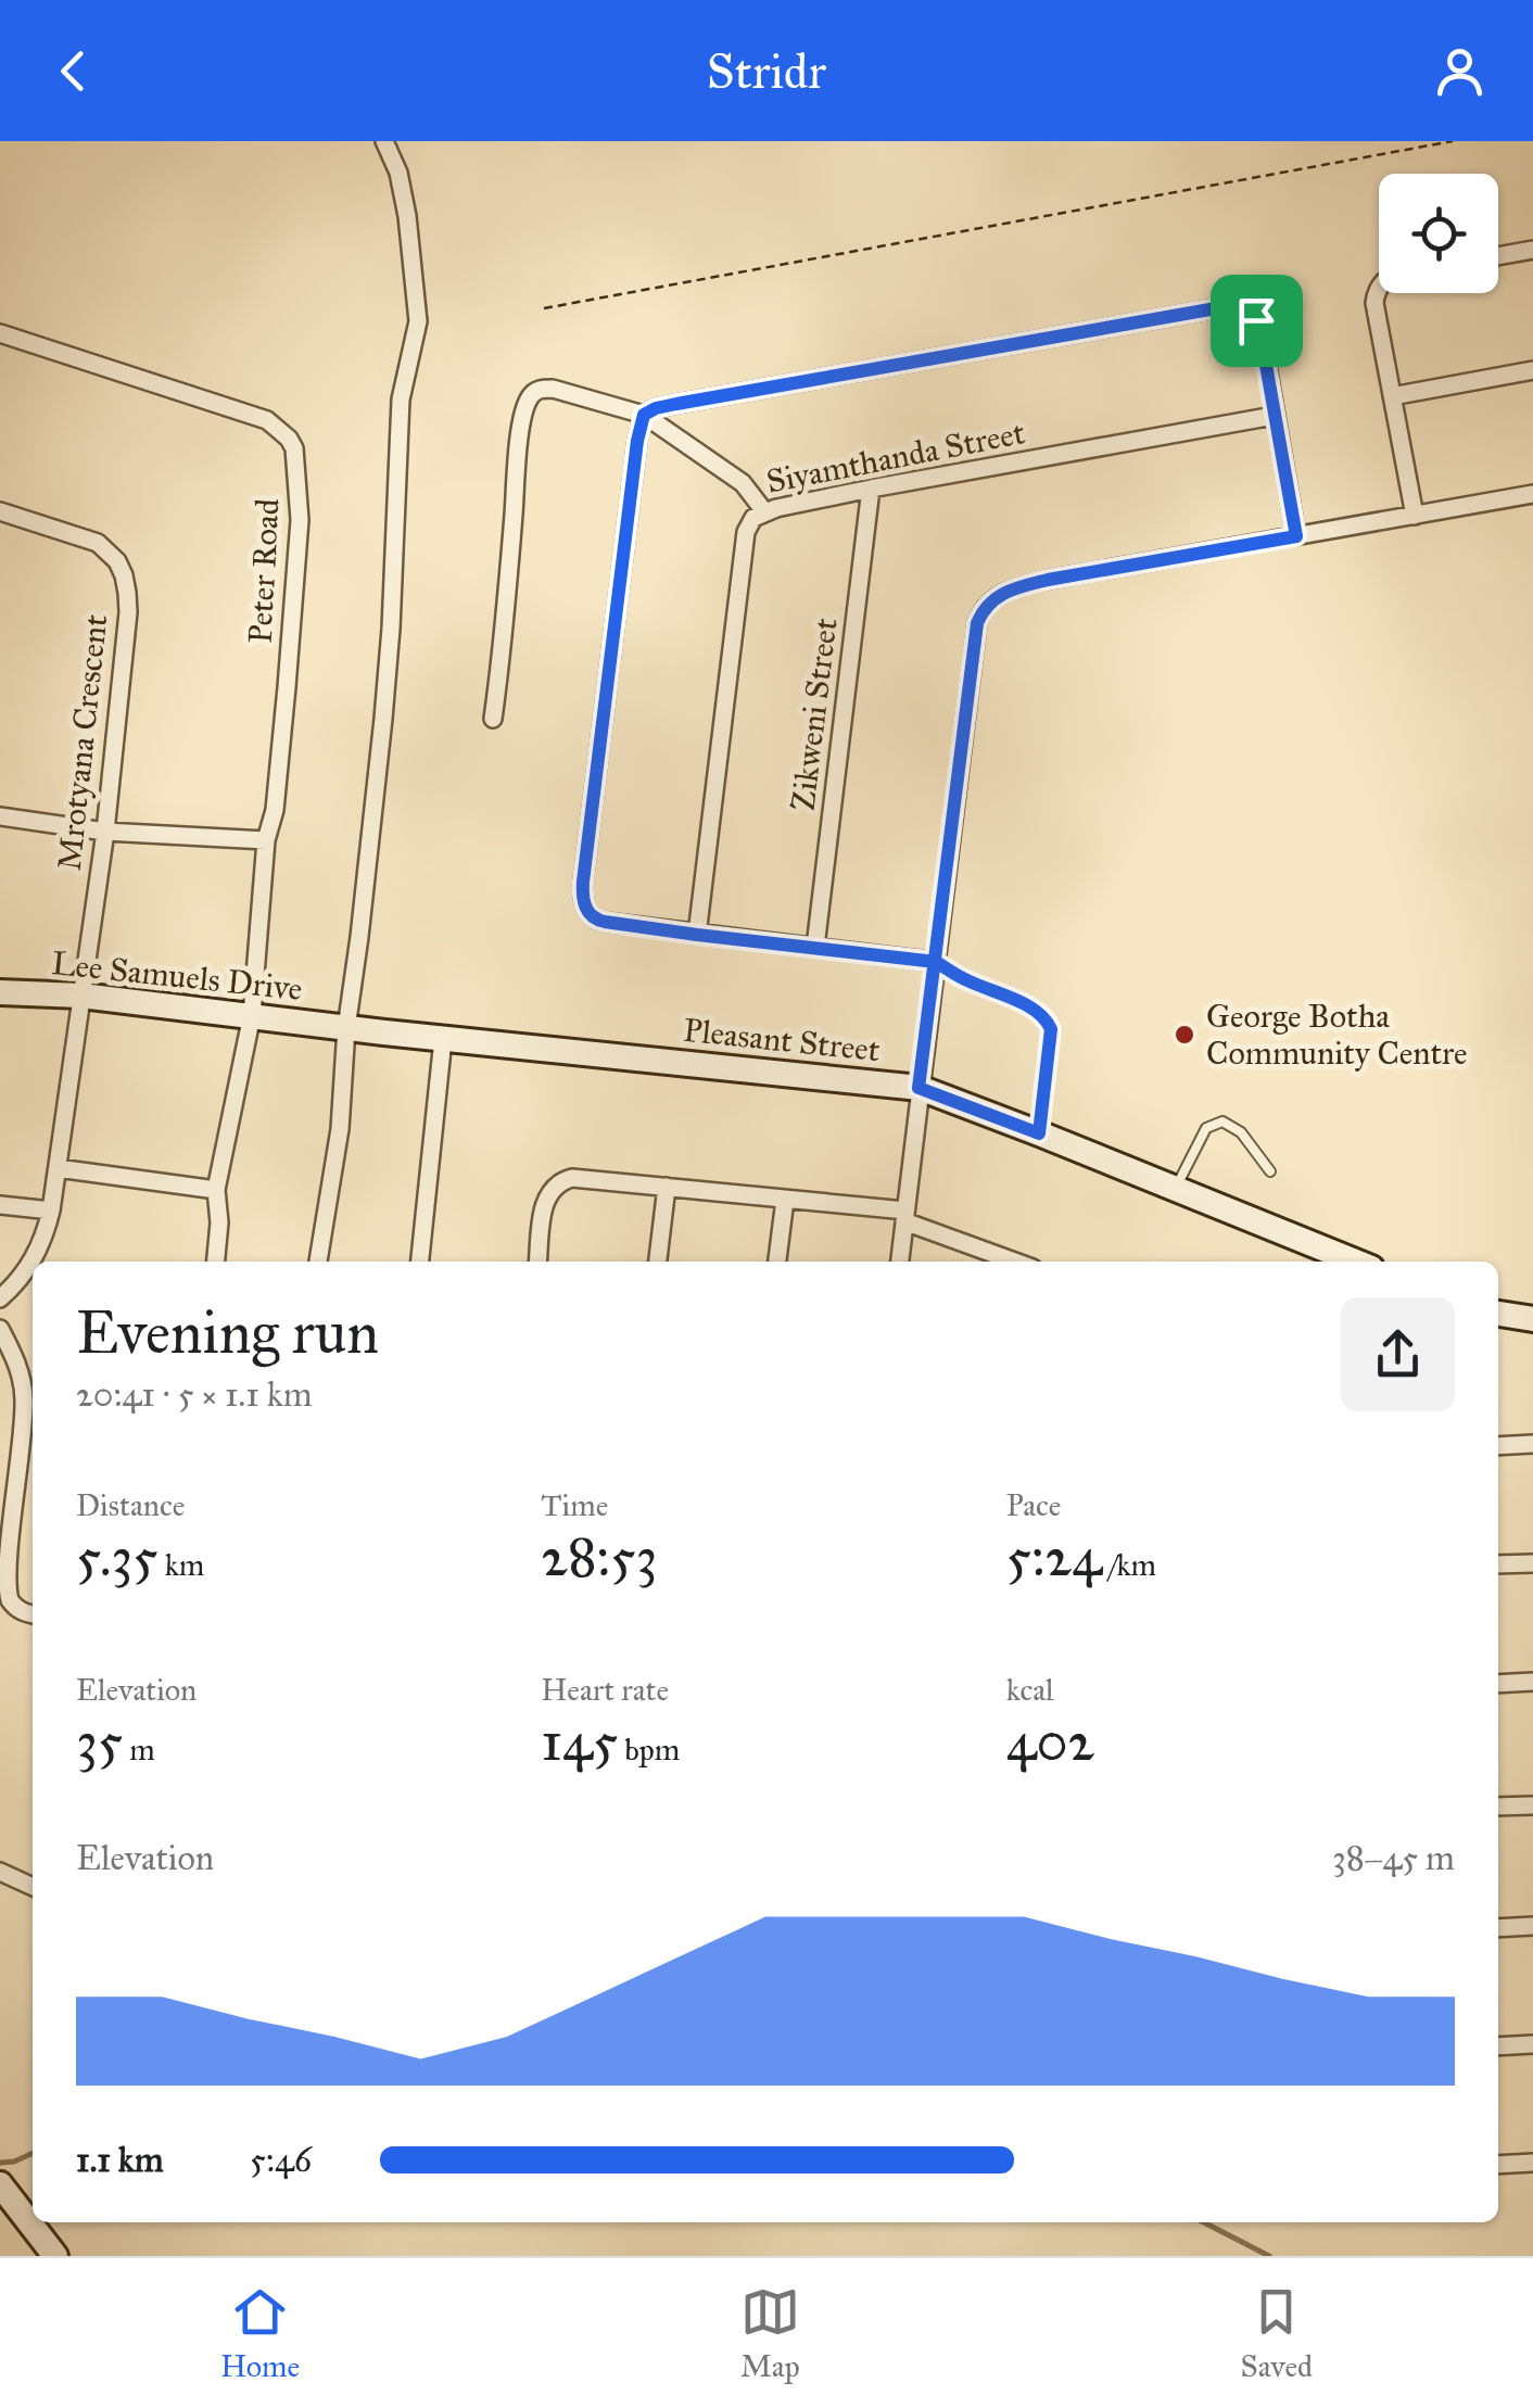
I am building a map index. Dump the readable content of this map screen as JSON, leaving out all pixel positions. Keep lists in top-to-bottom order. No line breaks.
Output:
{"streets":{"street":["Siyamthanda Street","Peter Road","Zikweni Street","Mrotyana Crescent","Lee Samuels Drive","Pleasant Street"]},"crossings":[["Siyamthanda Street","Zikweni Street"],["Peter Road","Lee Samuels Drive"],["Mrotyana Crescent","Lee Samuels Drive"],["Lee Samuels Drive","Pleasant Street"]],"places":["George Botha Community Centre"],"page":{"header":"Stridr","heading":["Evening run","20:41 · 5 × 1.1 km"],"stats":[["Distance","5.35 km"],["Time","28:53"],["Pace","5:24 /km"],["Elevation","35 m"],["Heart rate","145 bpm"],["kcal","402"]],"chart":["Elevation","38–45 m"],"list":[{"name":"1.1 km","note":"5:46"}],"tabs":["Home","Map","Saved"]}}
